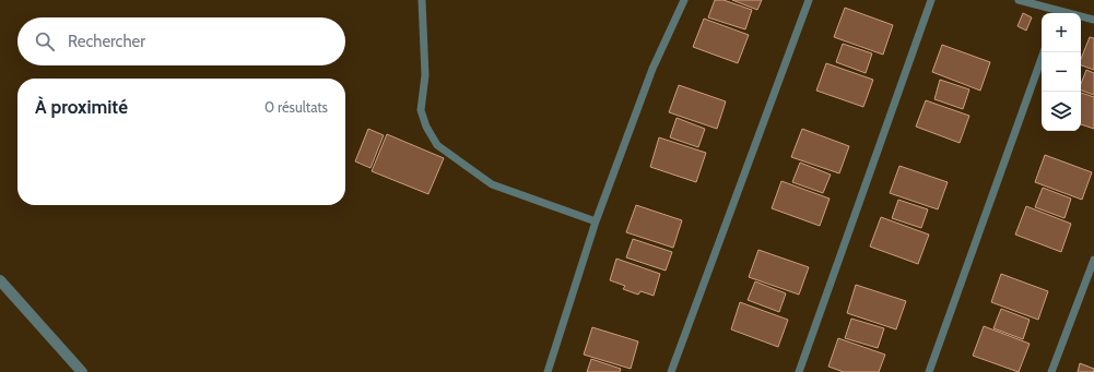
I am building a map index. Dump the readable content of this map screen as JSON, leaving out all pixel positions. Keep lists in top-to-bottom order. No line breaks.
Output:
{"page":{"map_buttons":["+","−"],"search":"Rechercher","heading":["À proximité","0 résultats"]}}
